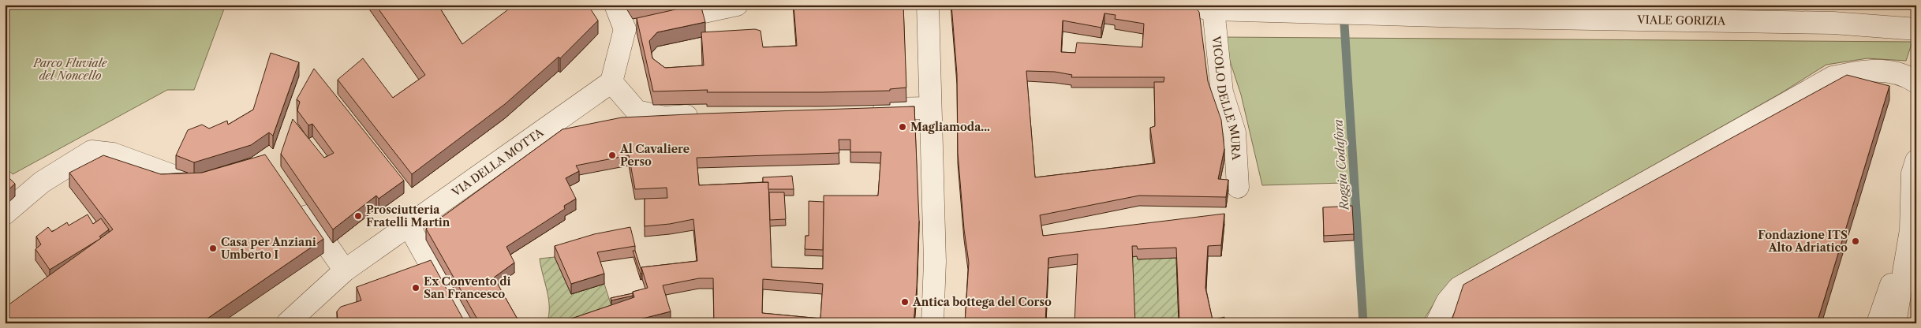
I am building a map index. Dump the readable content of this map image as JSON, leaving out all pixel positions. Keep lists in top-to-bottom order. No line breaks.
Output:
{"streets":{"street":["VIALE GORIZIA","VICOLO DELLE MURA","VIA DELLA MOTTA"]},"crossings":[["VIALE GORIZIA","VICOLO DELLE MURA"]],"water":["Roggia Codafora"],"parks":["Parco Fluviale del Noncello"],"places":["Magliamoda...","Al Cavaliere Perso","Prosciutteria Fratelli Martin","Fondazione ITS Alto Adriatico","Casa per Anziani Umberto I","Ex Convento di San Francesco","Antica bottega del Corso"]}
